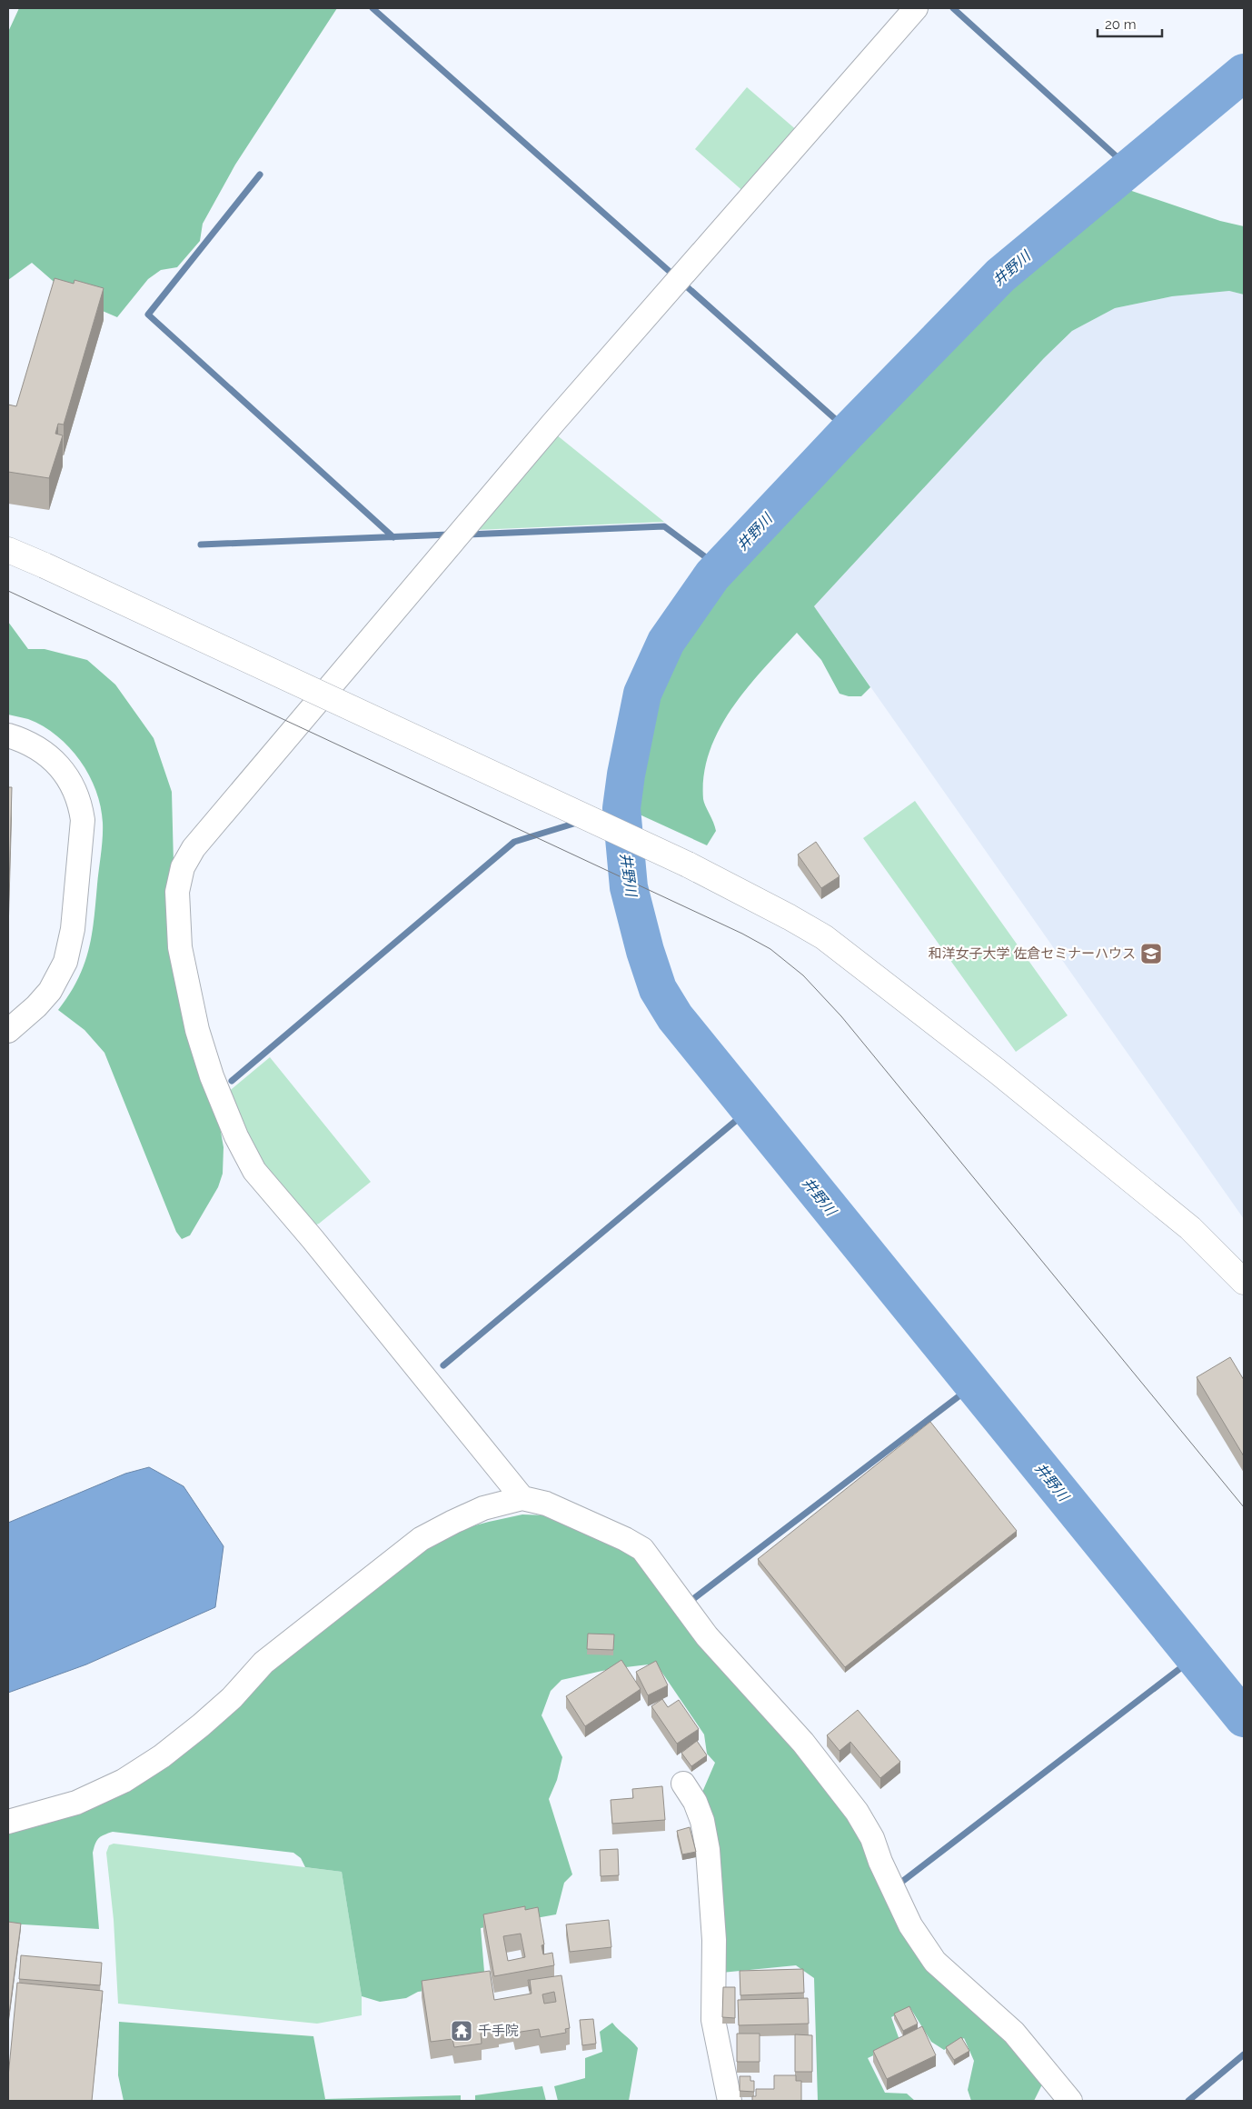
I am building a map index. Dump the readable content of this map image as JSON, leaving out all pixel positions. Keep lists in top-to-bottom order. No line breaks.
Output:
{"water":["井野川"],"places":{"school or university":["和洋女子大学 佐倉セミナーハウス"],"temple":["千手院"]},"scale_bar":"20 m"}
